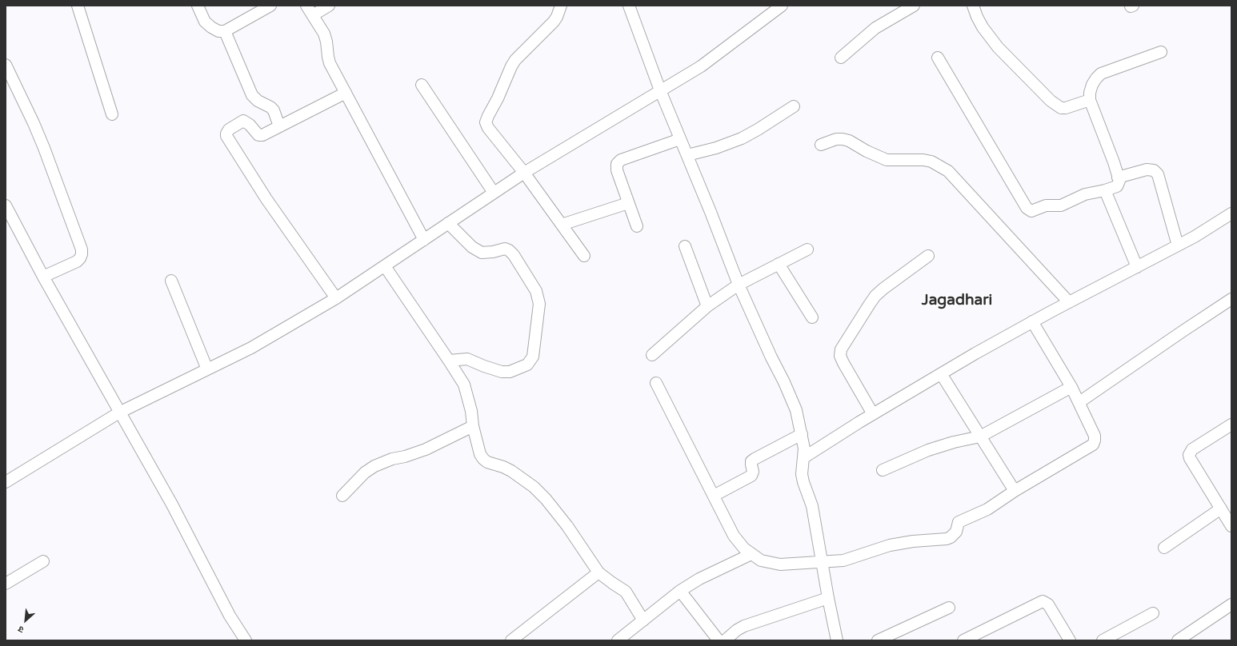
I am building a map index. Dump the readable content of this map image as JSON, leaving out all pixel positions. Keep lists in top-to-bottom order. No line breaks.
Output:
{"districts":["Jagadhari"],"north":"bottom left"}
